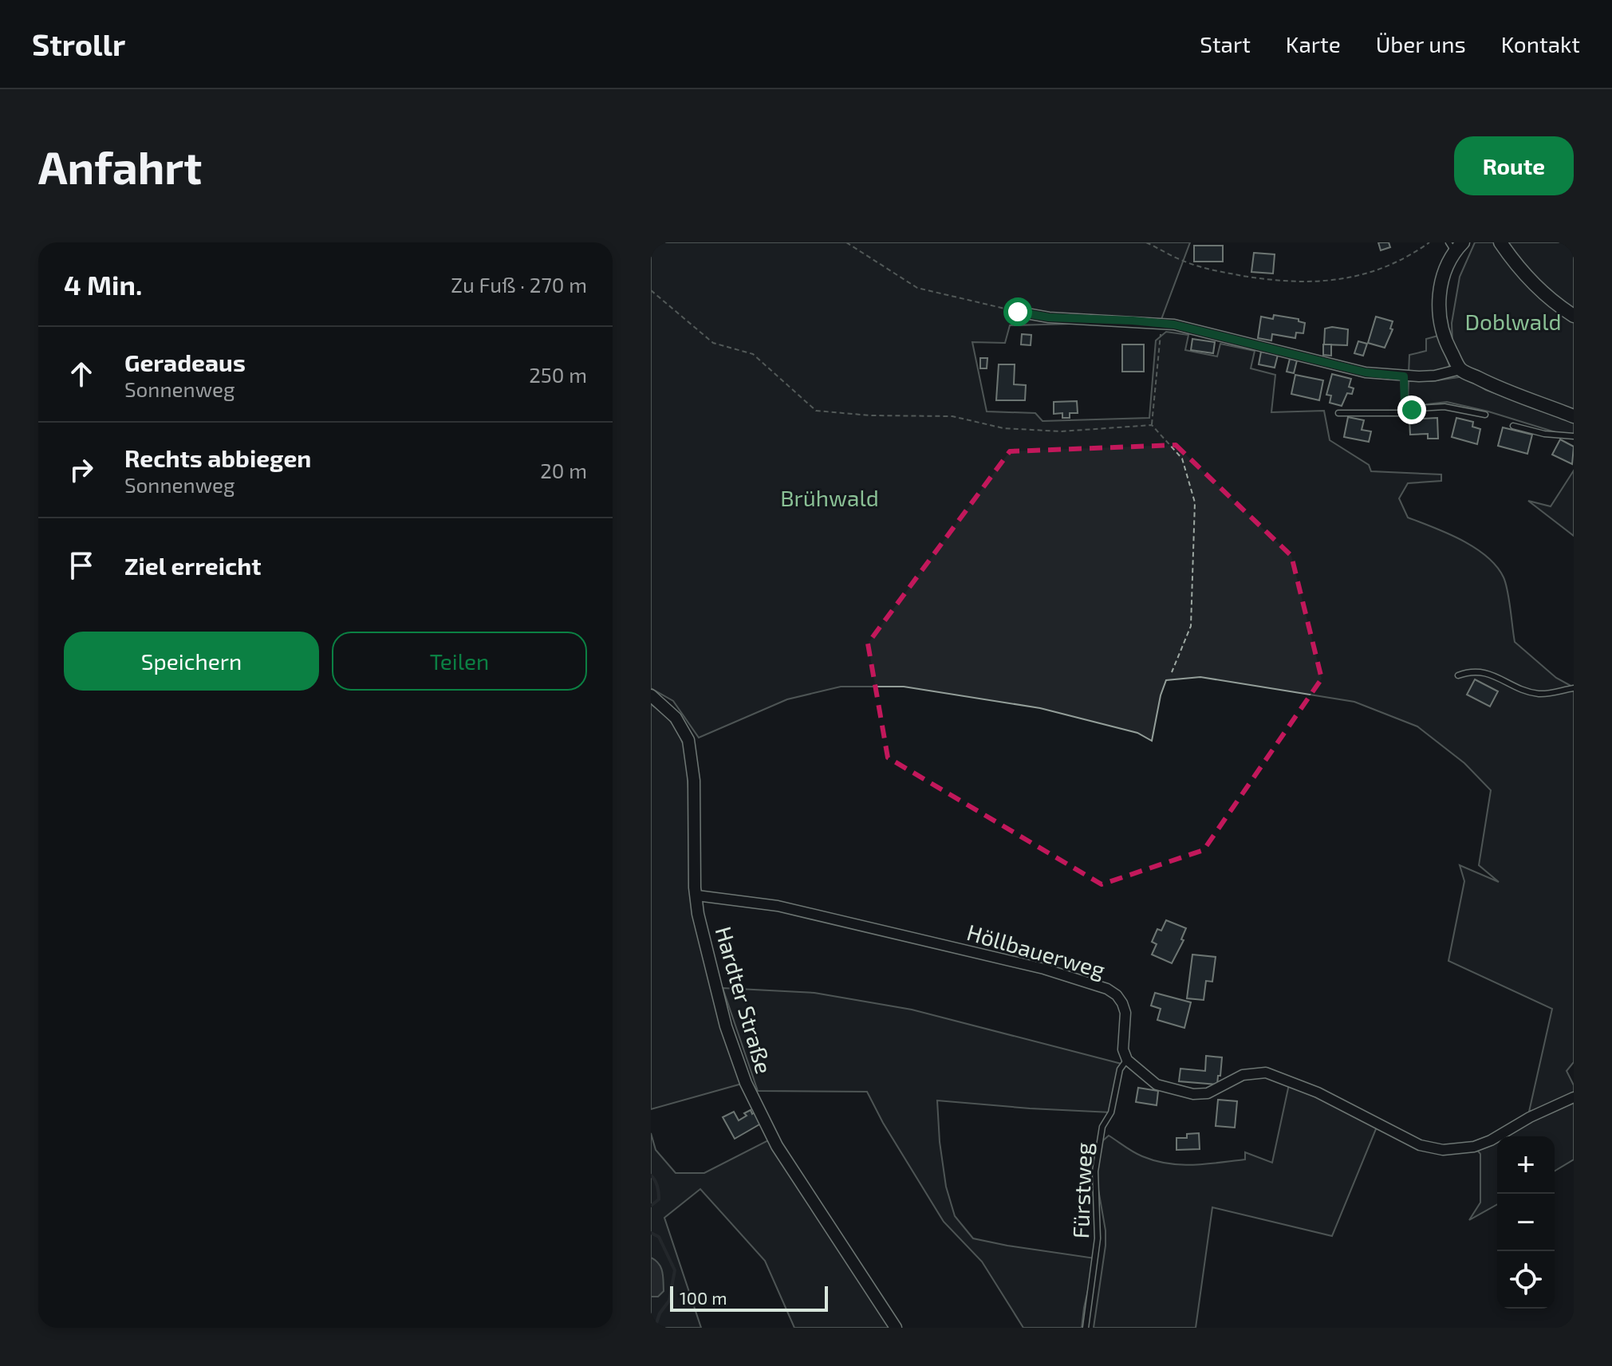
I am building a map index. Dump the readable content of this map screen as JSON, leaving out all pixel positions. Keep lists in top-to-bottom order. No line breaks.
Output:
{"streets":{"street":["Höllbauerweg","Hardter Straße"],"lane":["Fürstweg"]},"crossings":[["Höllbauerweg","Hardter Straße"],["Höllbauerweg","Fürstweg"]],"parks":["Doblwald","Brühwald"],"scale_bar":"100 m","page":{"header":"Strollr","nav":["Start","Karte","Über uns","Kontakt"],"buttons":["Route",["Speichern","Teilen"]],"title":"Anfahrt","heading":["4 Min.","Zu Fuß · 270 m"],"list":[["Geradeaus","Sonnenweg","250 m"],["Rechts abbiegen","Sonnenweg","20 m"],"Ziel erreicht"],"map_buttons":["+","−"],"scale":"100 m"}}
